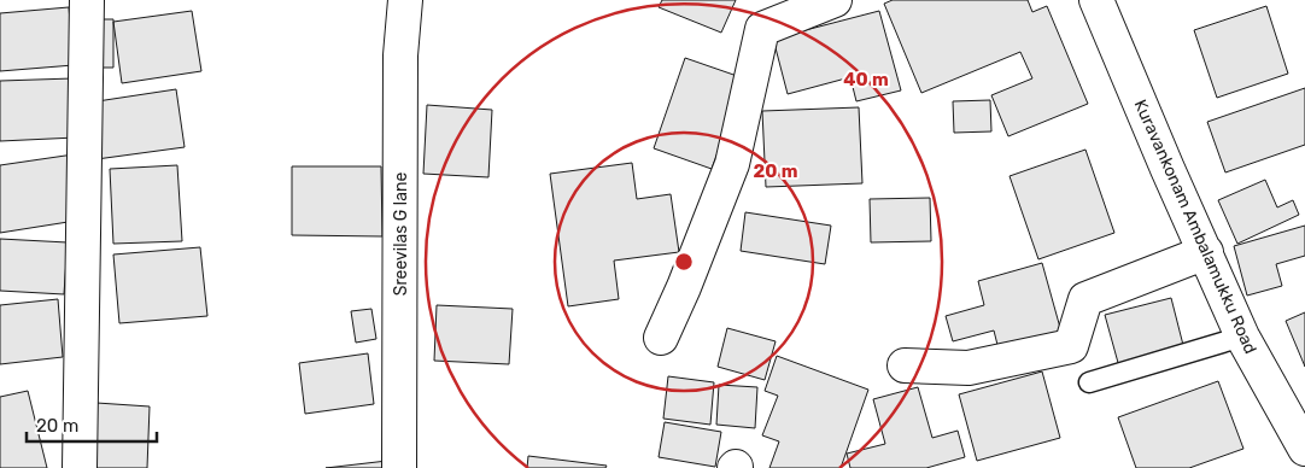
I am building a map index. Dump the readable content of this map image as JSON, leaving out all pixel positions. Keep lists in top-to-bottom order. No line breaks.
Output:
{"streets":{"street":["Kuravankonam Ambalamukku Road","Sreevilas G lane"]},"scale_bar":"20 m","rings":["40 m","20 m"]}
